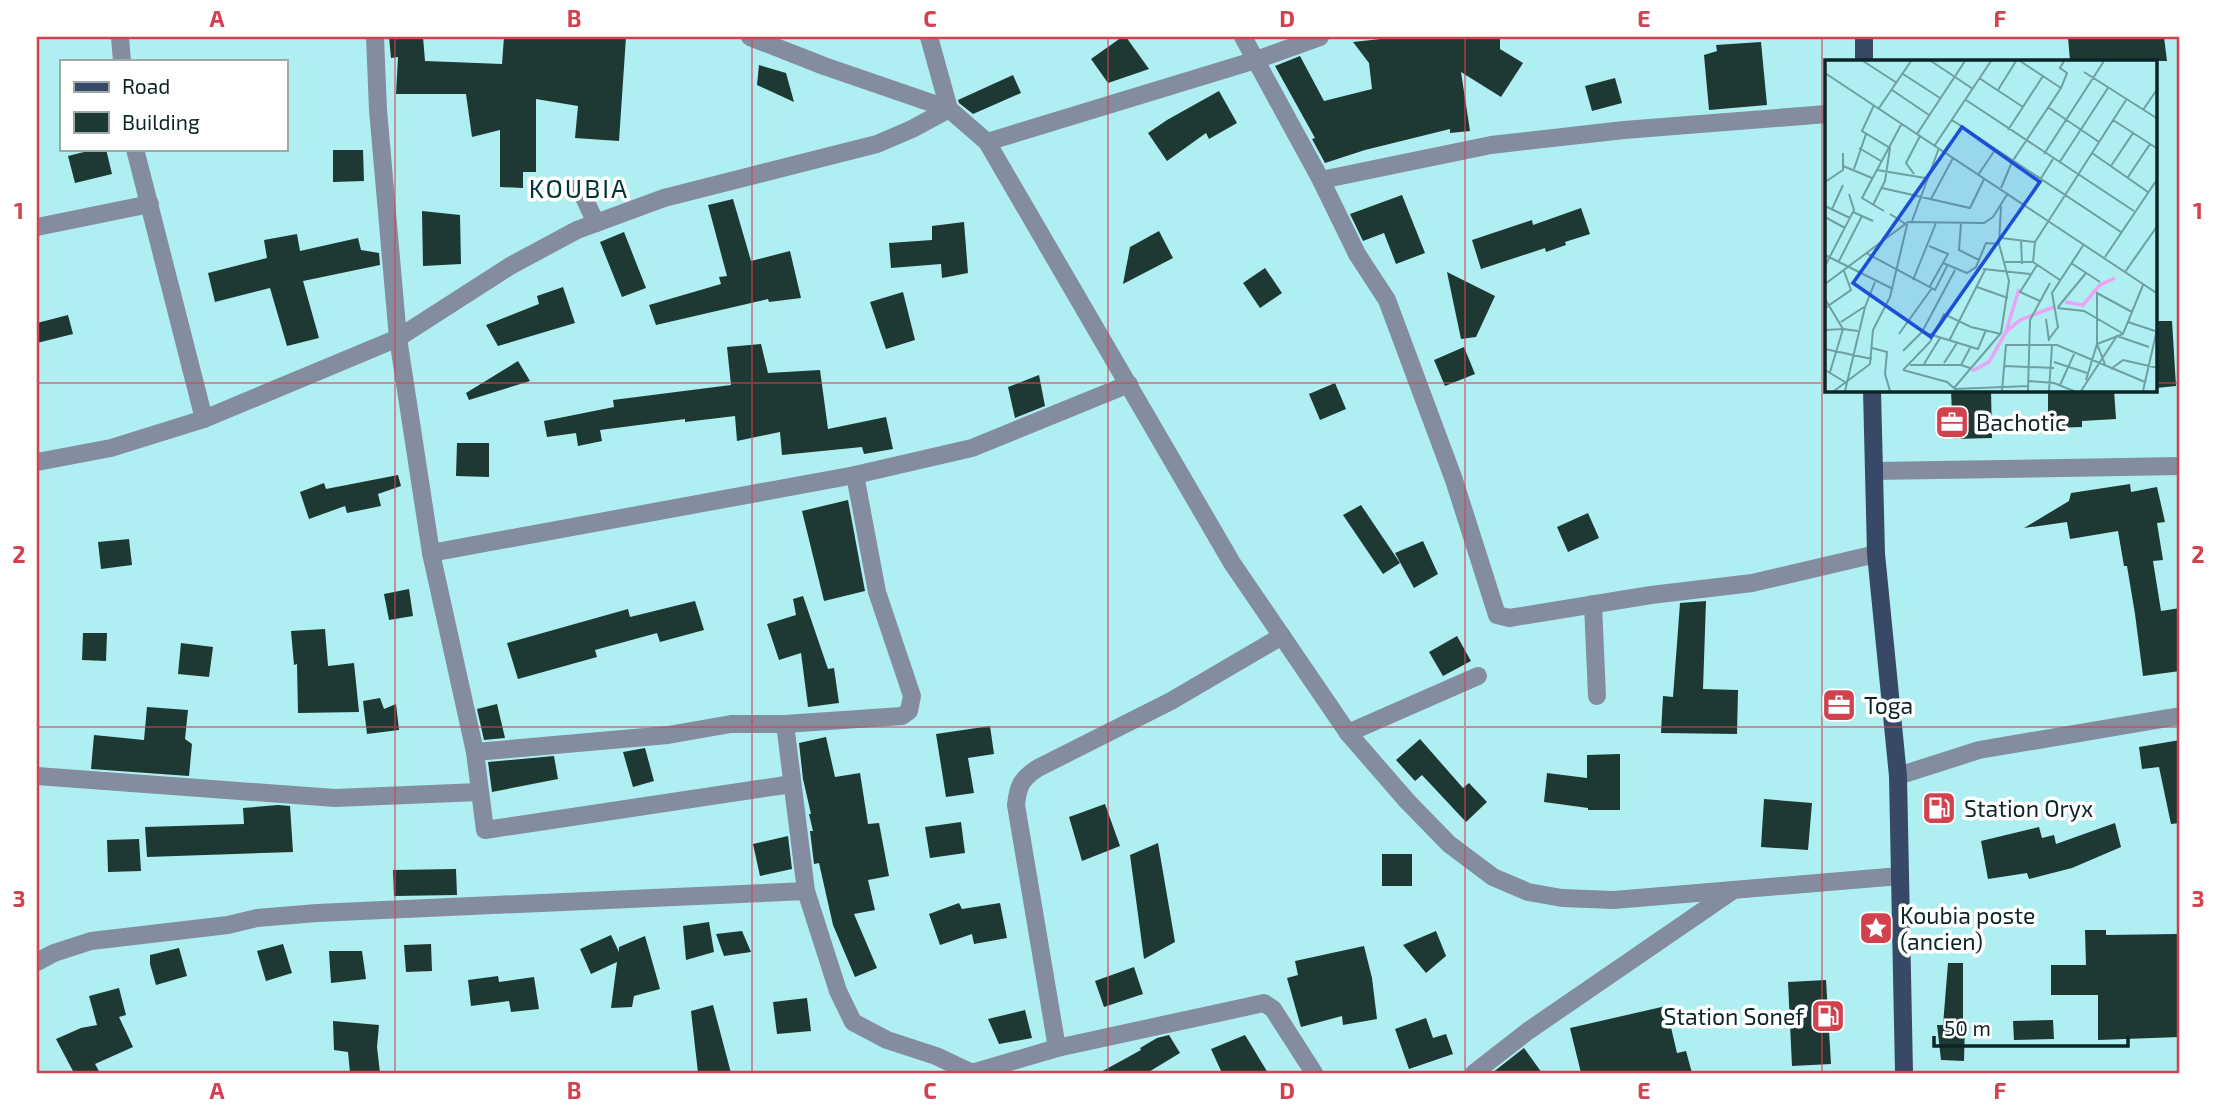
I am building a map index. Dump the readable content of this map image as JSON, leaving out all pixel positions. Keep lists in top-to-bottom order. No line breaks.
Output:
{"districts":["KOUBIA"],"places":{"office":["Bachotic","Toga"],"fuel station":["Station Oryx","Station Sonef"],"place":["Koubia poste (ancien)"]},"legend":["Road","Building"],"scale_bar":"50 m","grid":{"columns":["A","B","C","D","E","F"],"rows":["1","2","3"]}}
